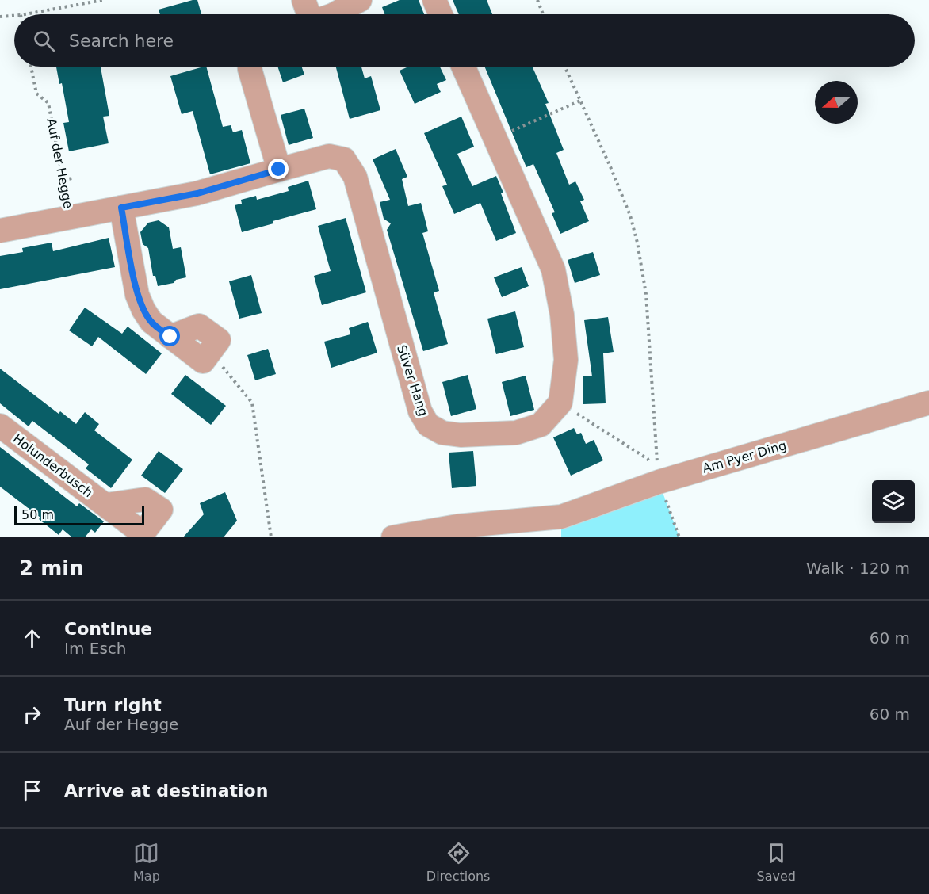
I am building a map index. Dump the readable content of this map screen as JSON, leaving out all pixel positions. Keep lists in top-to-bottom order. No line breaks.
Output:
{"streets":{"street":["Auf der Hegge","Süver Hang","Am Pyer Ding","Holunderbusch"]},"crossings":[["Auf der Hegge","Süver Hang"]],"scale_bar":"50 m","north":"left","page":{"search":"Search here","scale":"50 m","heading":["2 min","Walk · 120 m"],"list":[["Continue","Im Esch","60 m"],["Turn right","Auf der Hegge","60 m"],"Arrive at destination"],"nav":["Map","Directions","Saved"]}}
